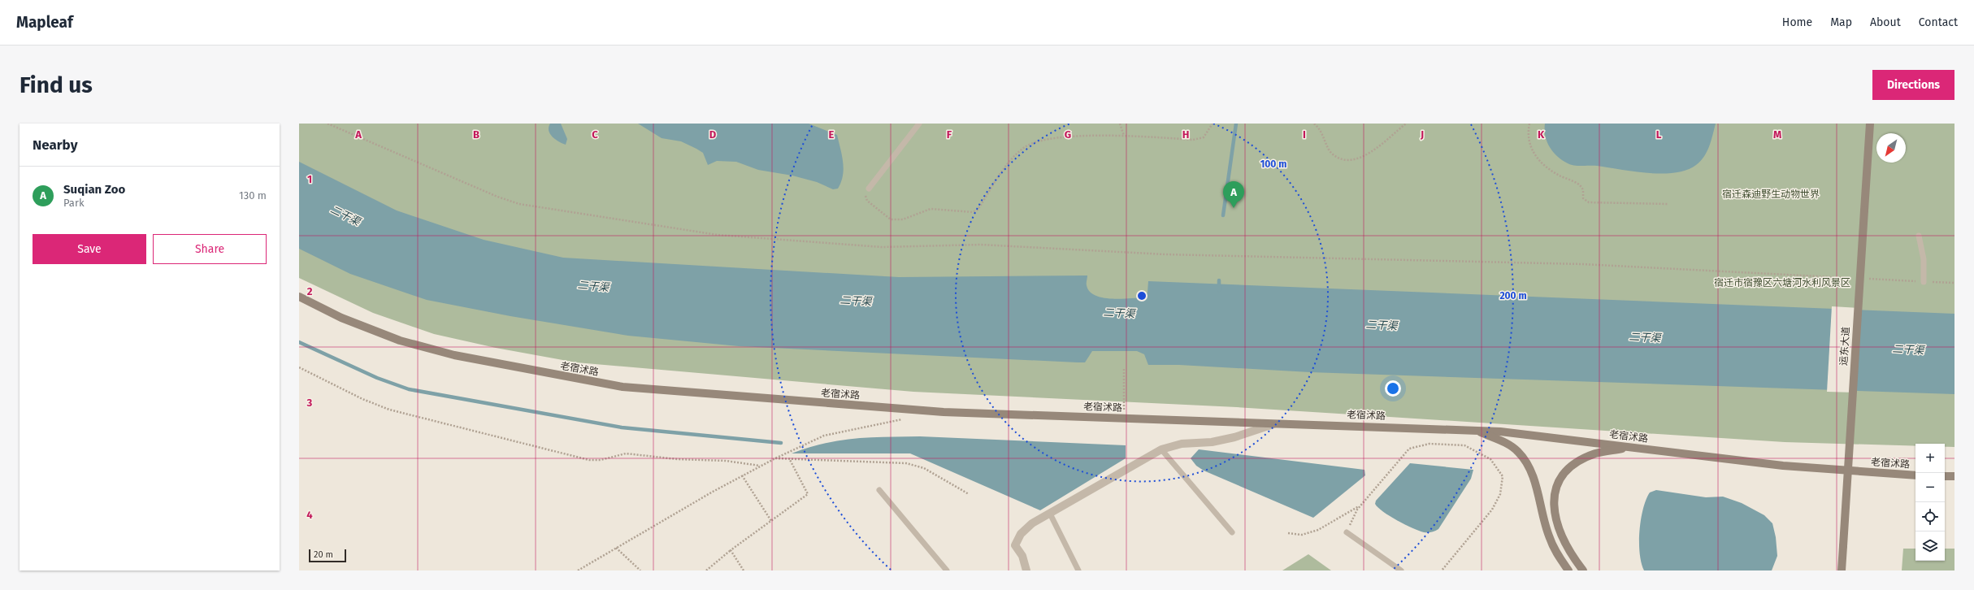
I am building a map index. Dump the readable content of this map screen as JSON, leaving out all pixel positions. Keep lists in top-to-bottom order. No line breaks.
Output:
{"streets":{"main road":["运东大道","老宿沭路"]},"water":["二干渠"],"parks":["宿迁森迪野生动物世界","宿迁市宿豫区六塘河水利风景区"],"scale_bar":"20 m","north":"bottom left","page":{"header":"Mapleaf","nav":["Home","Map","About","Contact"],"buttons":["Directions",["Save","Share"]],"title":"Find us","heading":"Nearby","list":[{"mark":"A","name":"Suqian Zoo","note":"Park","value":"130 m"}],"pins":"A","map_buttons":["+","−"],"scale":"20 m"},"grid":{"columns":["A","B","C","D","E","F","G","H","I","J","K","L","M"],"rows":["1","2","3","4"]},"rings":["100 m","200 m"]}
